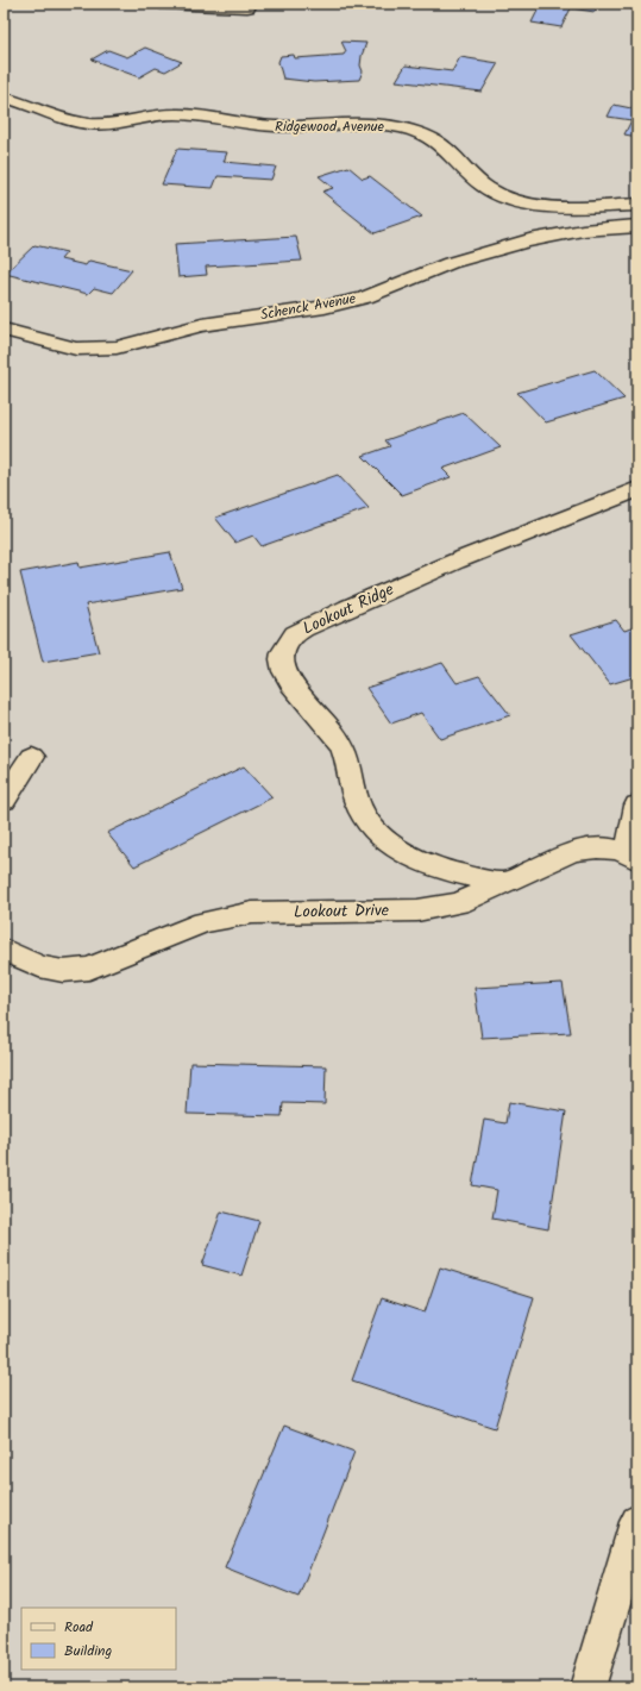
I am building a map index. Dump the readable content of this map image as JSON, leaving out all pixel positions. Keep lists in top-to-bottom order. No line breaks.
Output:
{"streets":{"street":["Ridgewood Avenue","Schenck Avenue","Lookout Ridge","Lookout Drive"]},"crossings":[["Lookout Ridge","Lookout Drive"]],"legend":["Road","Building"]}
